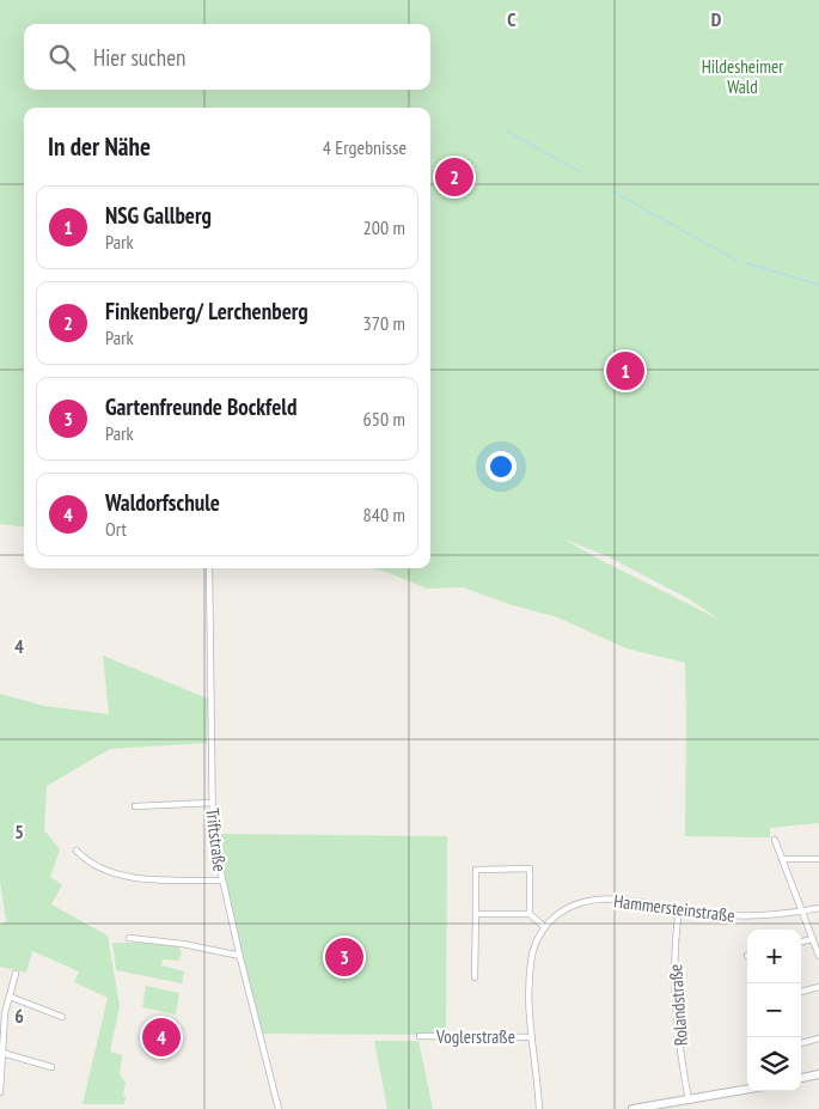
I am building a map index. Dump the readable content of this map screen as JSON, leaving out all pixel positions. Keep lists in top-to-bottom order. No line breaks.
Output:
{"streets":{"street":["Triftstraße","Hammersteinstraße","Rolandstraße","Voglerstraße"]},"crossings":[["Hammersteinstraße","Rolandstraße"],["Hammersteinstraße","Voglerstraße"]],"parks":["Hildesheimer Wald"],"page":{"search":"Hier suchen","heading":["In der Nähe","4 Ergebnisse"],"pins":["2","1","3","4"],"list":[{"mark":"1","name":"NSG Gallberg","note":"Park","value":"200 m"},{"mark":"2","name":"Finkenberg/ Lerchenberg","note":"Park","value":"370 m"},{"mark":"3","name":"Gartenfreunde Bockfeld","note":"Park","value":"650 m"},{"mark":"4","name":"Waldorfschule","note":"Ort","value":"840 m"}],"map_buttons":["+","−"]},"grid":{"columns":["C","D"],"rows":["4","5","6"]}}
